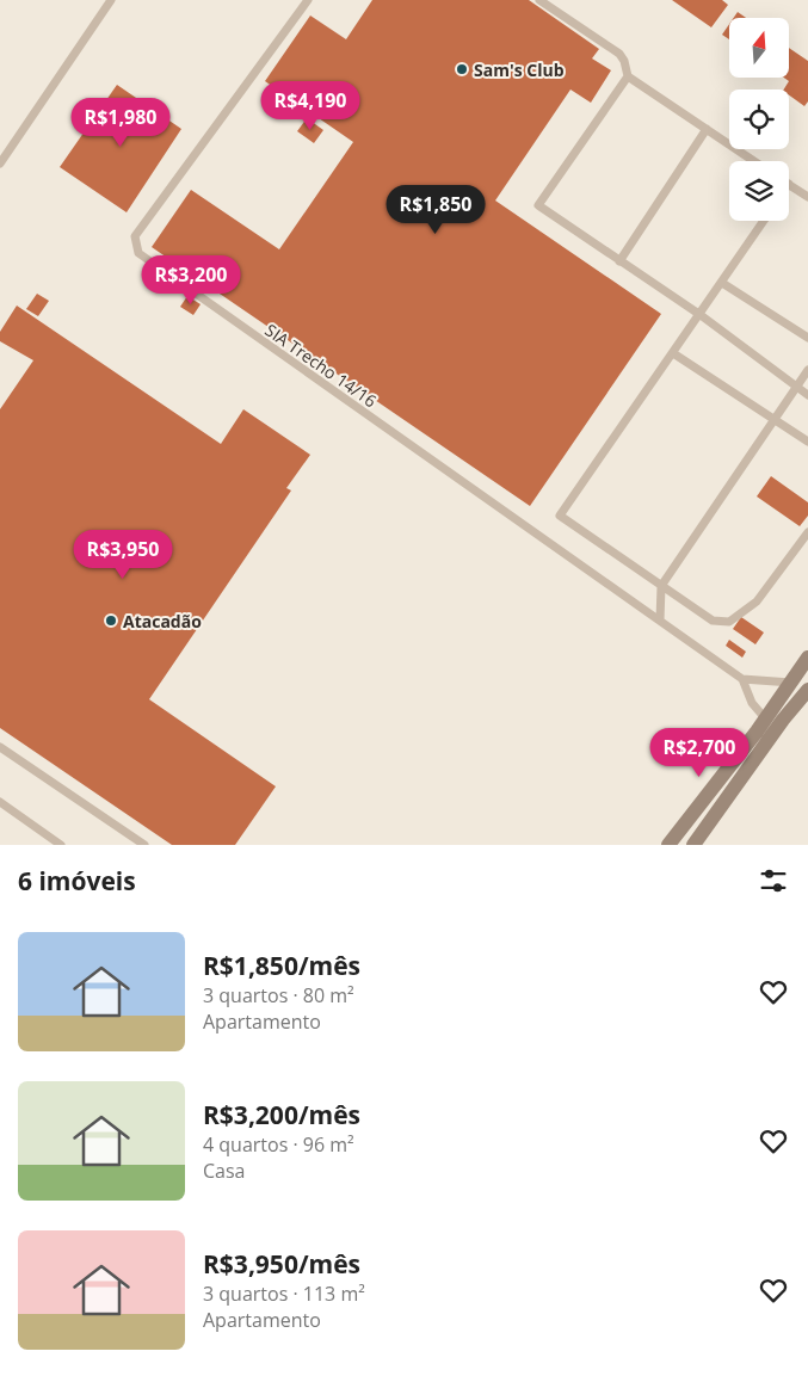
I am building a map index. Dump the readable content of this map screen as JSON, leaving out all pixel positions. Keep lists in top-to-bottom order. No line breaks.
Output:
{"streets":{"lane":["SIA Trecho 14/16"]},"places":["Sam's Club","Atacadão"],"north":"top","page":{"price":["R$4,190","R$1,980","R$1,850","R$3,200","R$3,950","R$2,700"],"heading":"6 imóveis","list":[{"name":"R$1,850/mês","note":"3 quartos · 80 m² · Apartamento"},{"name":"R$3,200/mês","note":"4 quartos · 96 m² · Casa"},{"name":"R$3,950/mês","note":"3 quartos · 113 m² · Apartamento"}]}}
